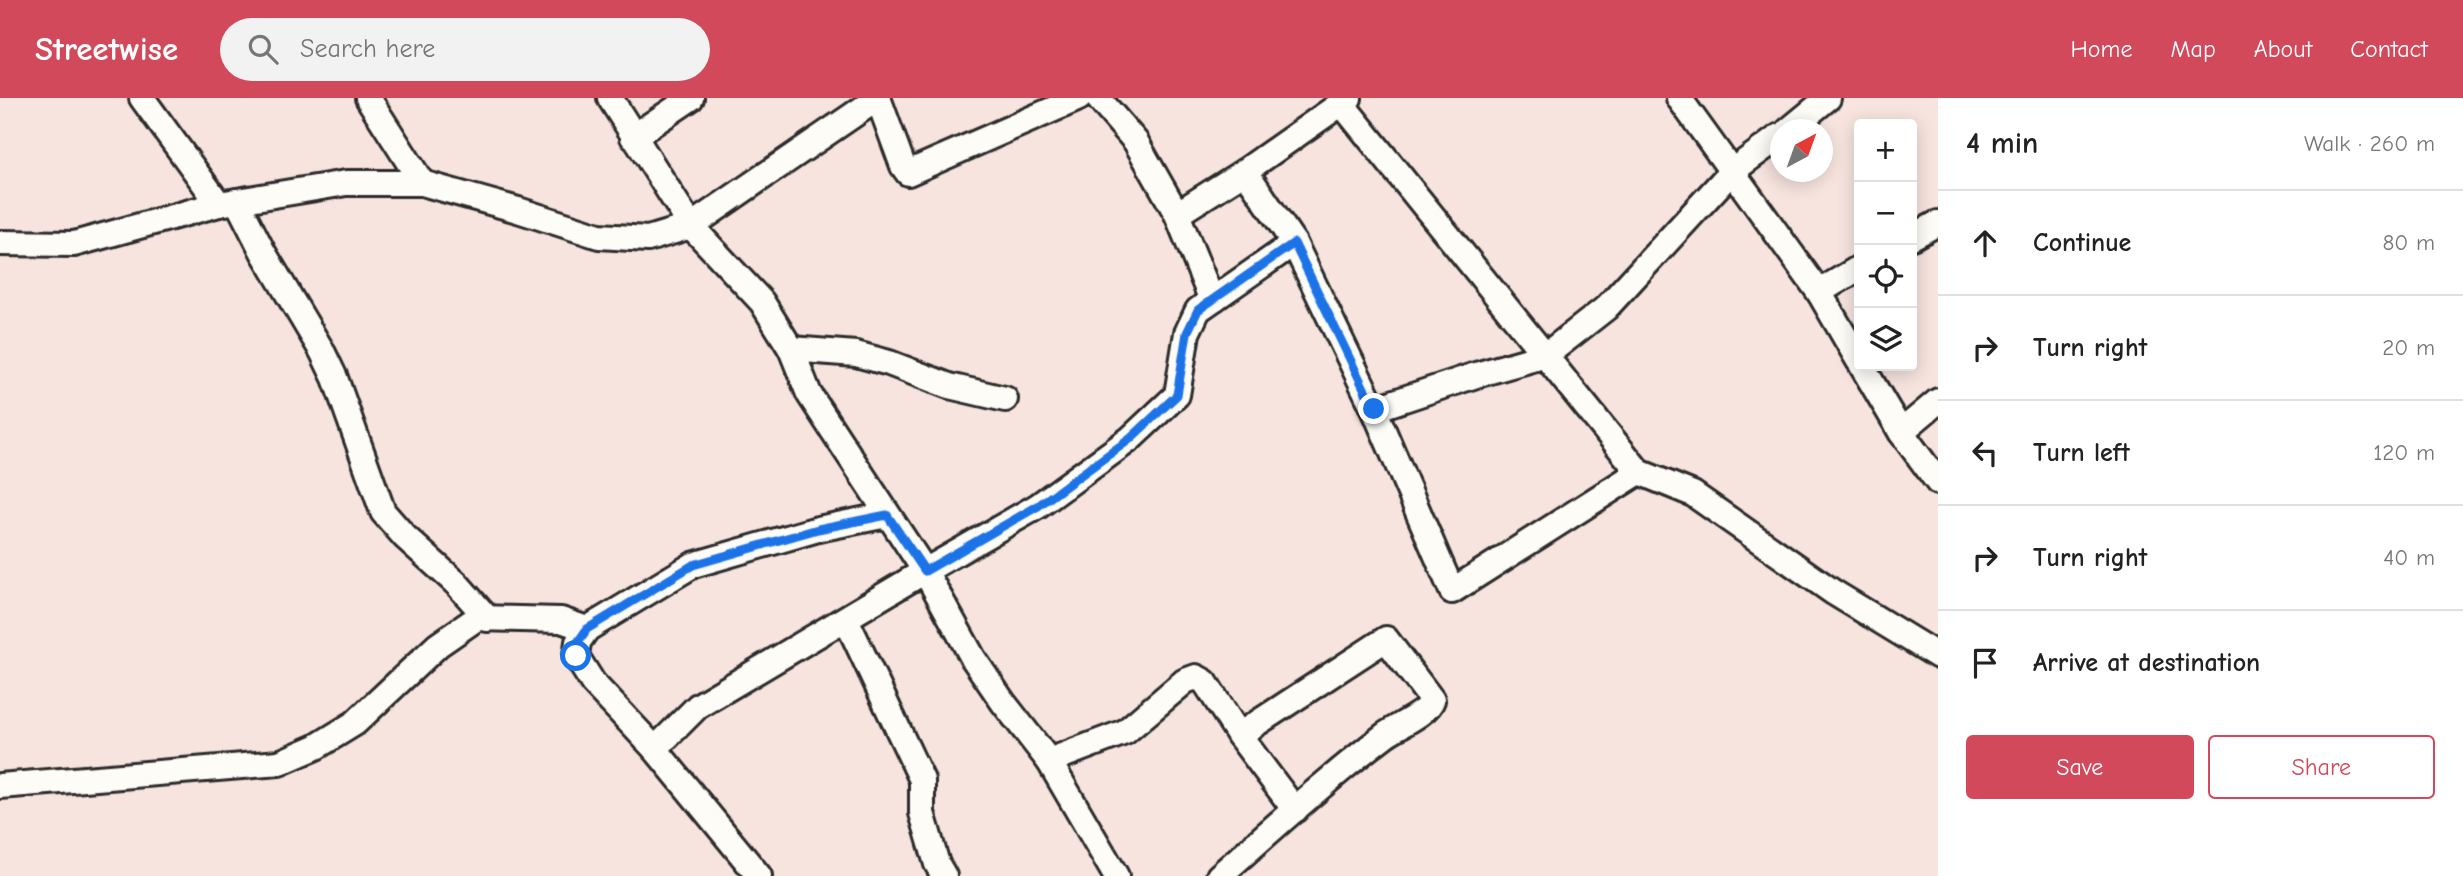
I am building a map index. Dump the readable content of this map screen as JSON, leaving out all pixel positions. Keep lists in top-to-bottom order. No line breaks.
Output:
{"north":"top right","page":{"header":"Streetwise","search":"Search here","nav":["Home","Map","About","Contact"],"heading":["4 min","Walk · 260 m"],"map_buttons":["+","−"],"list":[["Continue","80 m"],["Turn right","20 m"],["Turn left","120 m"],["Turn right","40 m"],"Arrive at destination"],"buttons":["Save","Share"]}}
